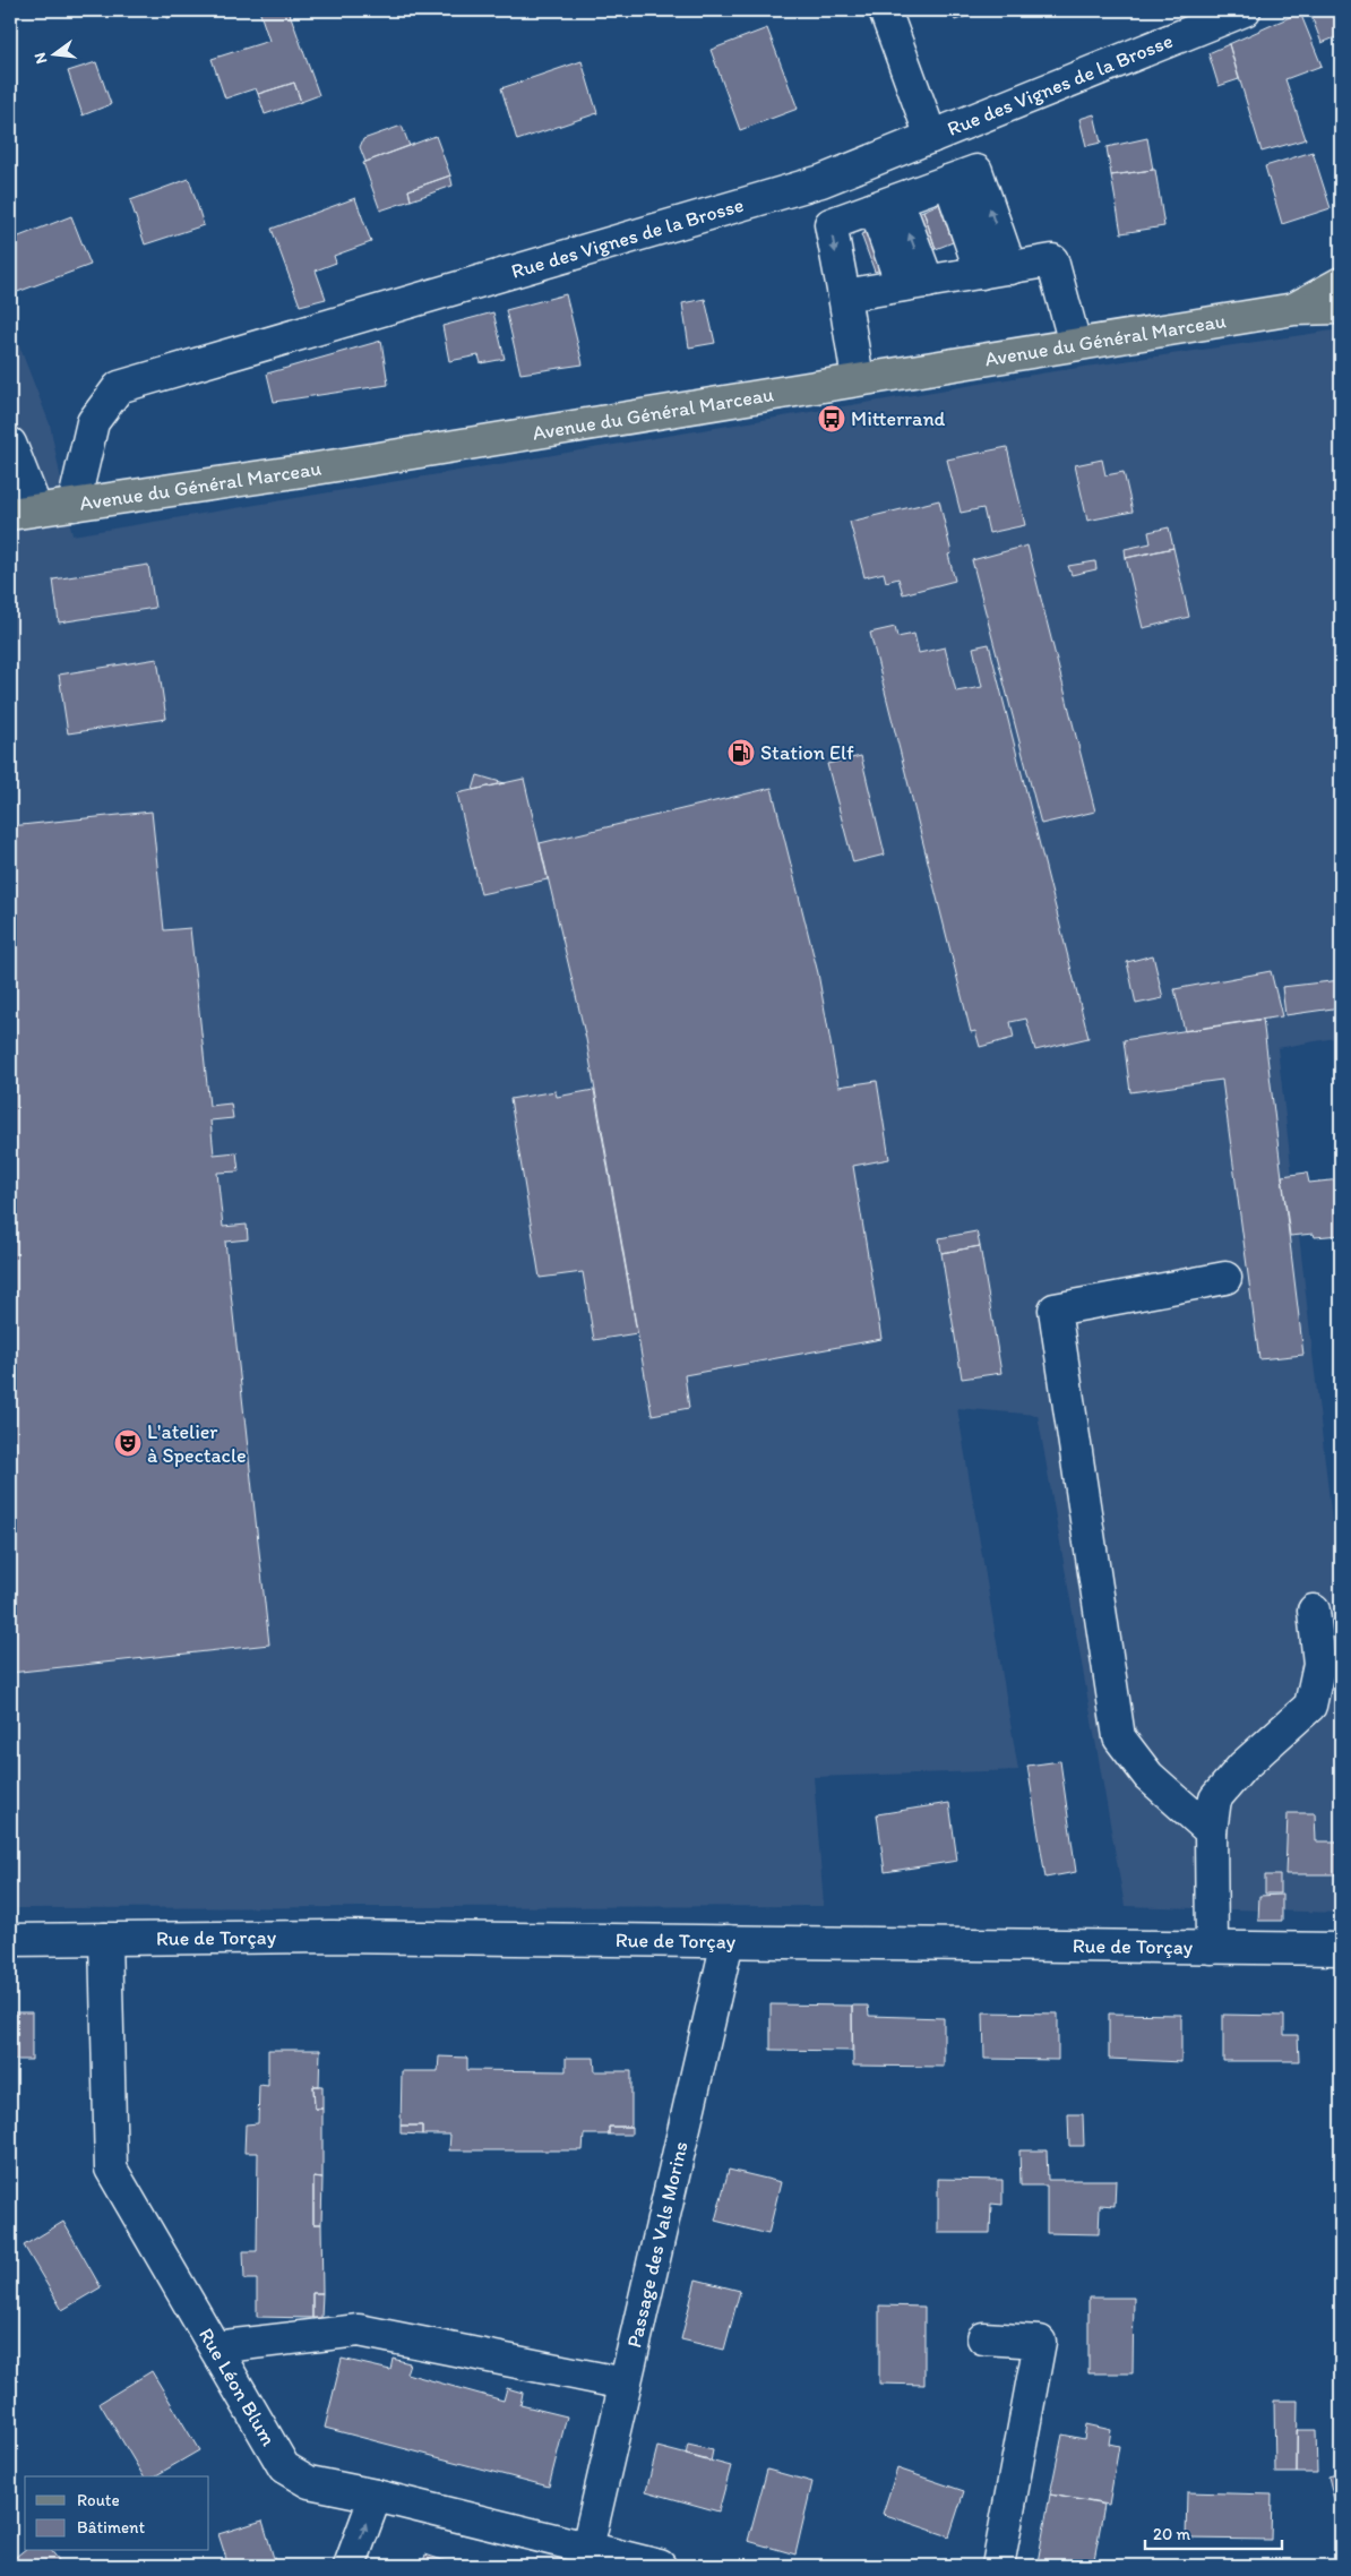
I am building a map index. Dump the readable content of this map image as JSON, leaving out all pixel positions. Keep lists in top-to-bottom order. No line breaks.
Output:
{"streets":{"main road":["Avenue du Général Marceau"],"street":["Rue des Vignes de la Brosse","Rue de Torçay","Passage des Vals Morins","Rue Léon Blum"]},"crossings":[["Rue des Vignes de la Brosse","Avenue du Général Marceau"],["Rue de Torçay","Passage des Vals Morins"],["Rue de Torçay","Rue Léon Blum"],["Passage des Vals Morins","Rue Léon Blum"]],"places":{"bus stop":["Mitterrand"],"fuel station":["Station Elf"],"theatre":["L'atelier à Spectacle"]},"legend":["Route","Bâtiment"],"scale_bar":"20 m","north":"left"}
